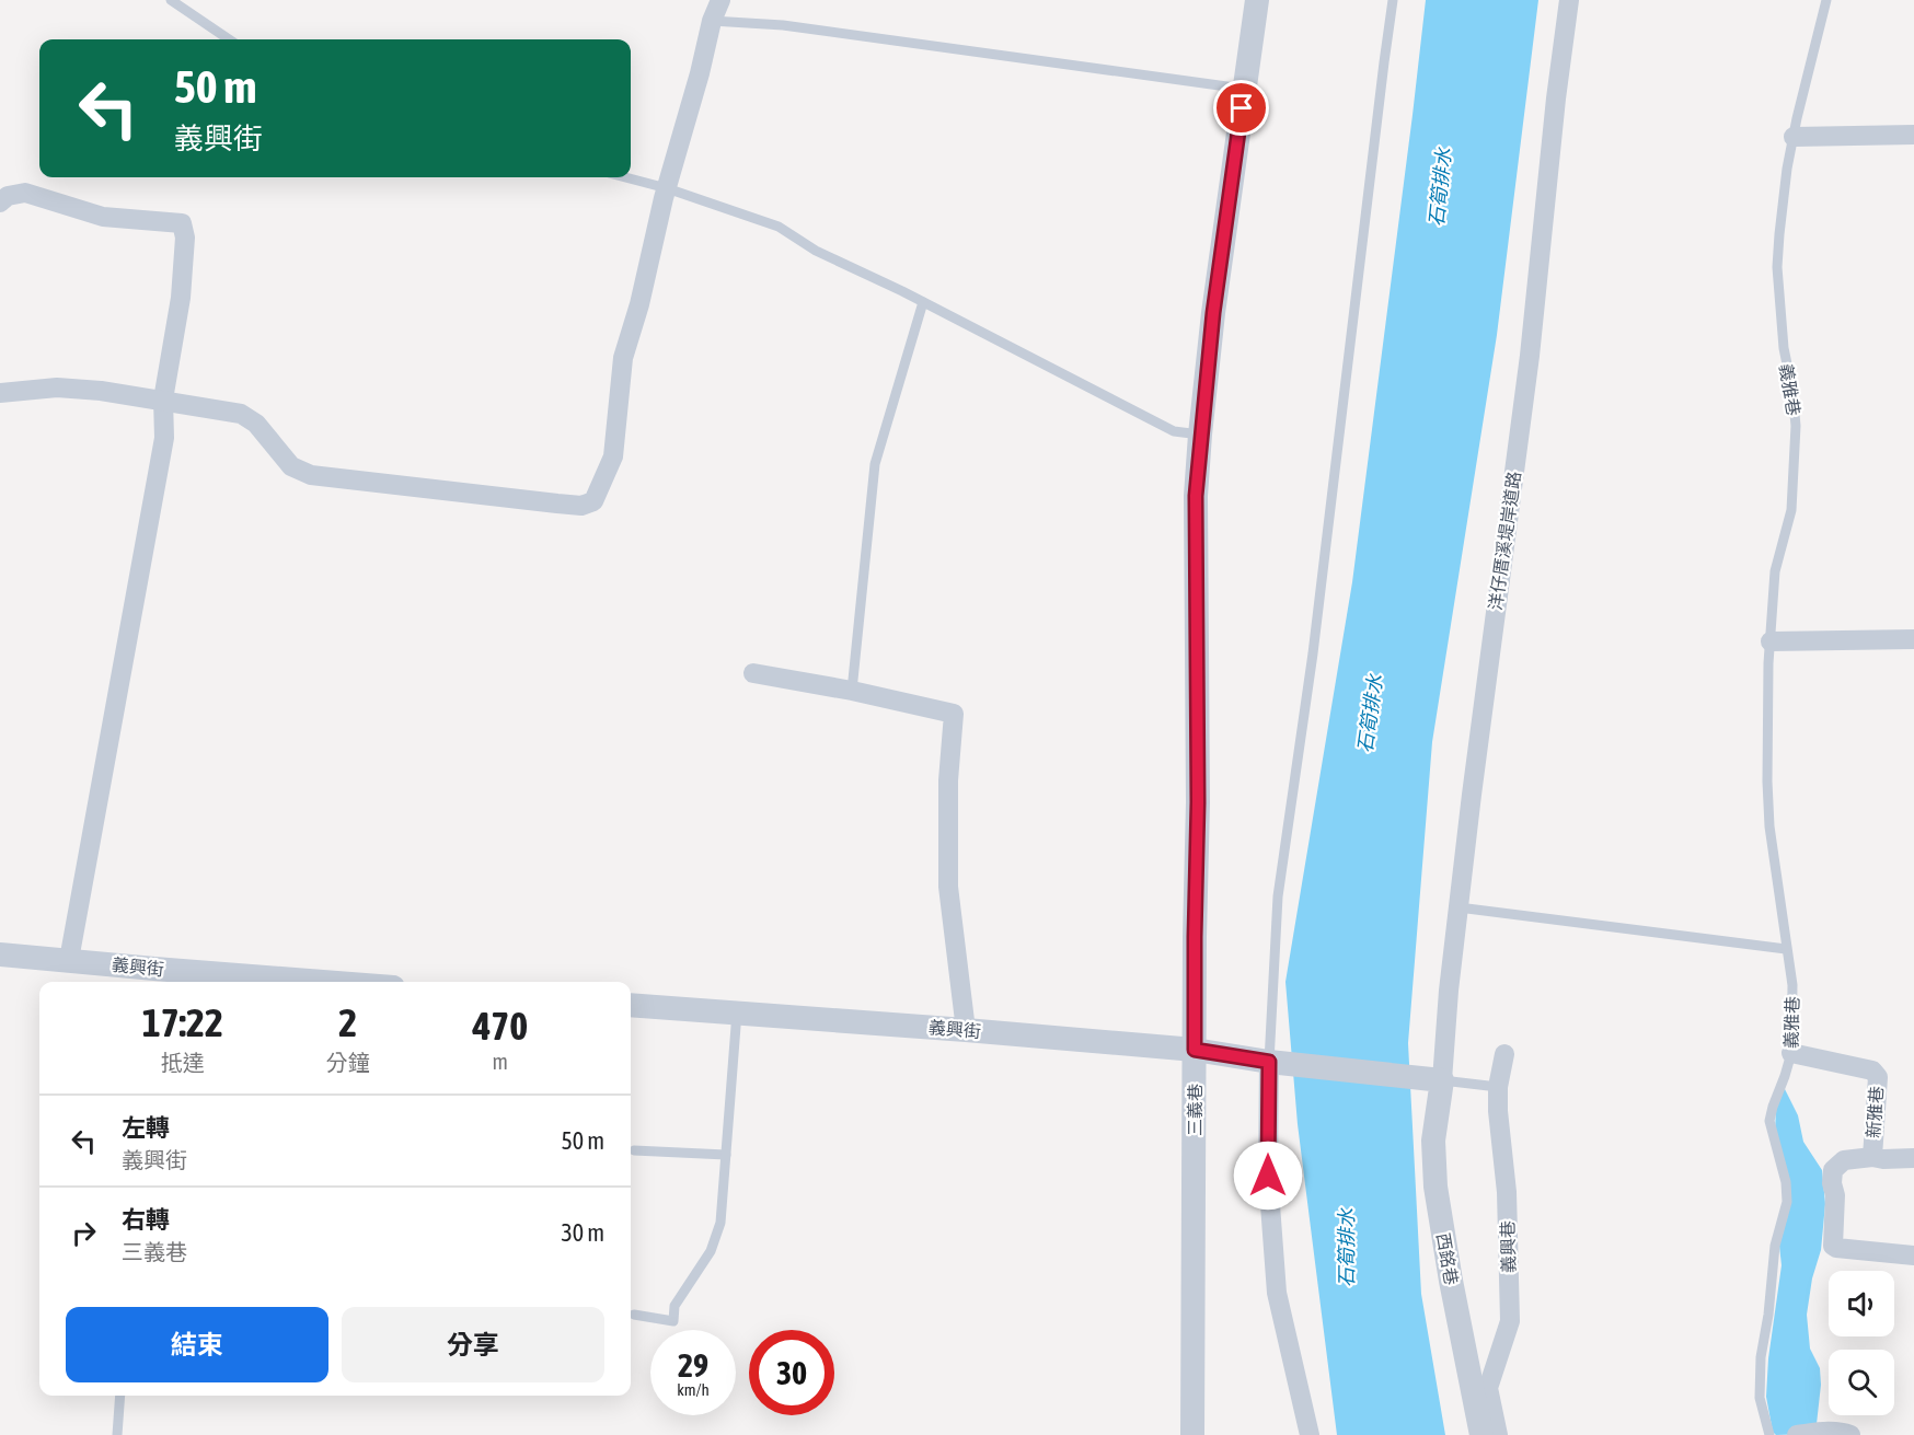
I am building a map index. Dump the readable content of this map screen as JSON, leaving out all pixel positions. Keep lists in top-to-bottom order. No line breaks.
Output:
{"streets":{"street":["洋仔厝溪堤岸道路","義興街","三義巷","新雅巷","義興巷","西銘巷"],"lane":["義雅巷"]},"crossings":[["義雅巷","新雅巷"],["洋仔厝溪堤岸道路","義興街"],["洋仔厝溪堤岸道路","西銘巷"],["義興街","三義巷"],["義興街","西銘巷"]],"water":["石筍排水"],"page":{"turn":["50 m","義興街"],"eta":["17:22","抵達","2","分鐘","470","m"],"list":[{"name":"左轉","note":"義興街","value":"50 m"},{"name":"右轉","note":"三義巷","value":"30 m"}],"buttons":["結束","分享"],"speed":"29 km/h","limit":"30"}}
